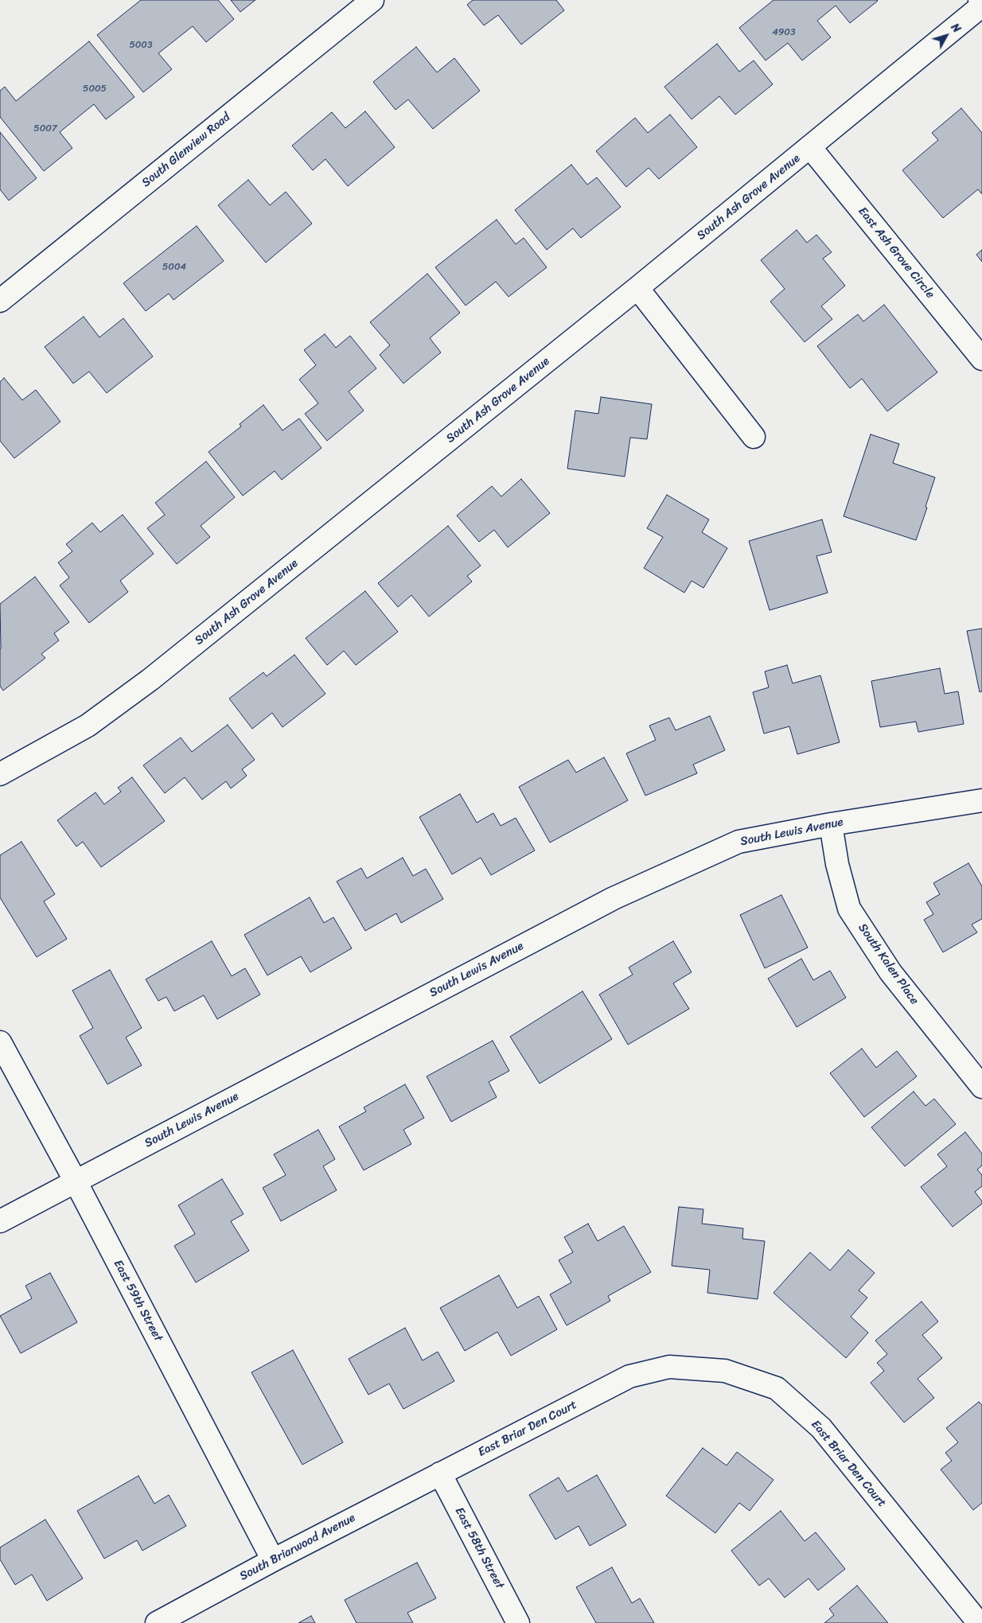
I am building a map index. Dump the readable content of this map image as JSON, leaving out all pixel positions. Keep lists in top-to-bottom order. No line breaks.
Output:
{"streets":{"street":["South Glenview Road","South Ash Grove Avenue","East Ash Grove Circle","South Lewis Avenue","South Kalen Place","East 59th Street","East Briar Den Court","South Briarwood Avenue","East 58th Street"]},"crossings":[["South Ash Grove Avenue","East Ash Grove Circle"],["South Lewis Avenue","South Kalen Place"],["South Lewis Avenue","East 59th Street"],["East 59th Street","South Briarwood Avenue"],["East Briar Den Court","South Briarwood Avenue"],["East Briar Den Court","East 58th Street"],["South Briarwood Avenue","East 58th Street"]],"house_numbers":["4903","5003","5005","5007","5004"],"north":"top right"}
